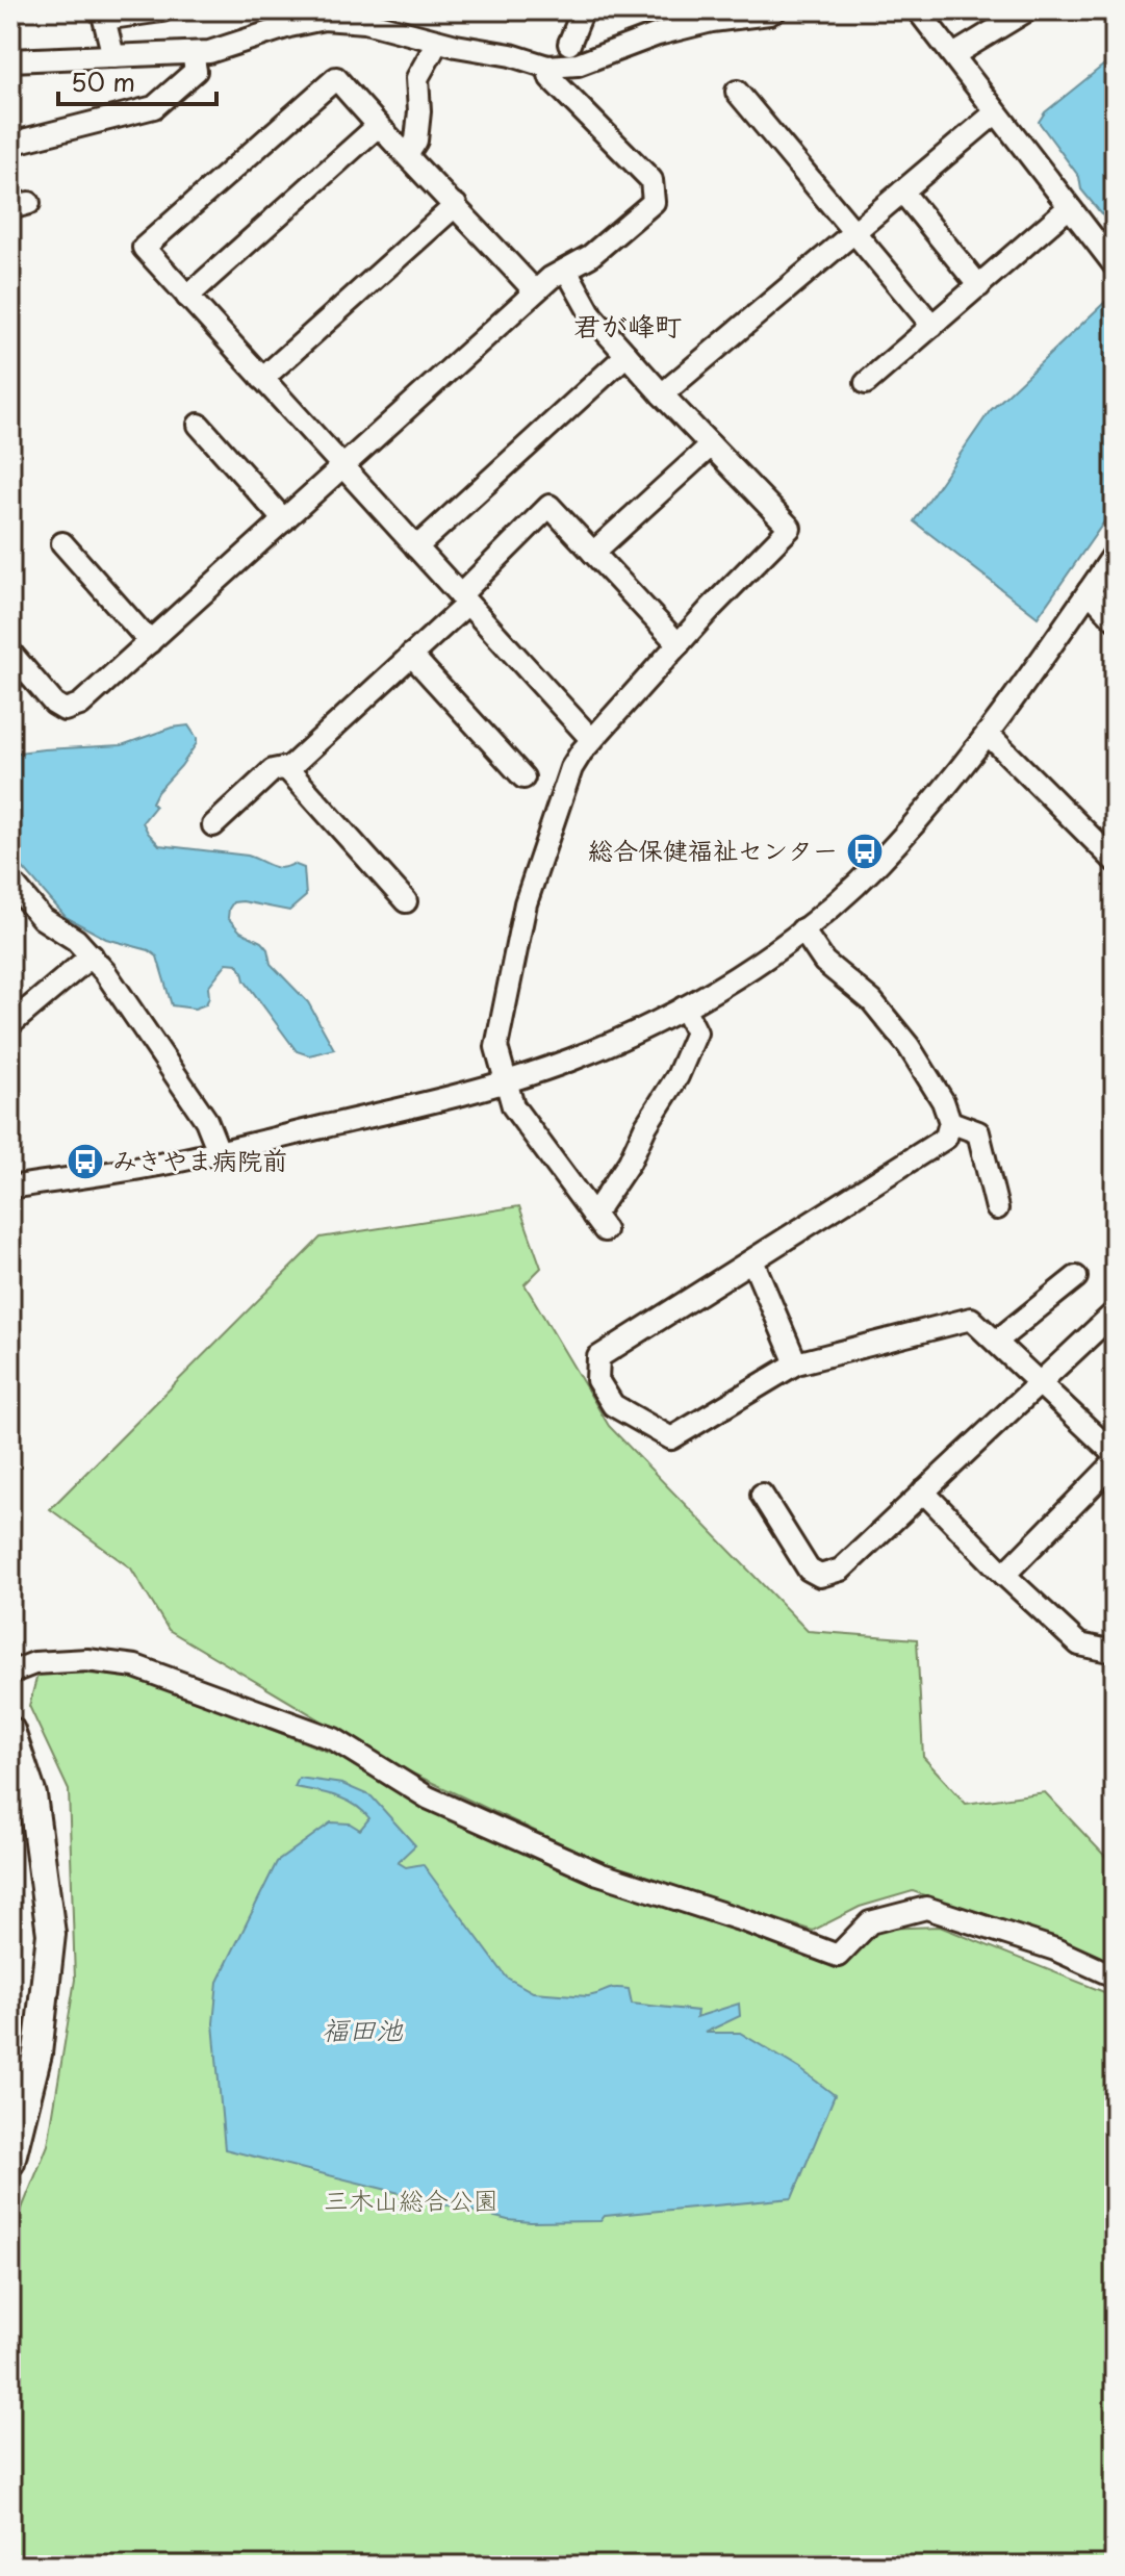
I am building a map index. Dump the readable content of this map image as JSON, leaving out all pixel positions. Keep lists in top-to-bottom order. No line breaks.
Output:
{"districts":["君が峰町"],"water":["福田池"],"parks":["三木山総合公園"],"places":{"bus stop":["総合保健福祉センター","みきやま病院前"]},"scale_bar":"50 m"}
